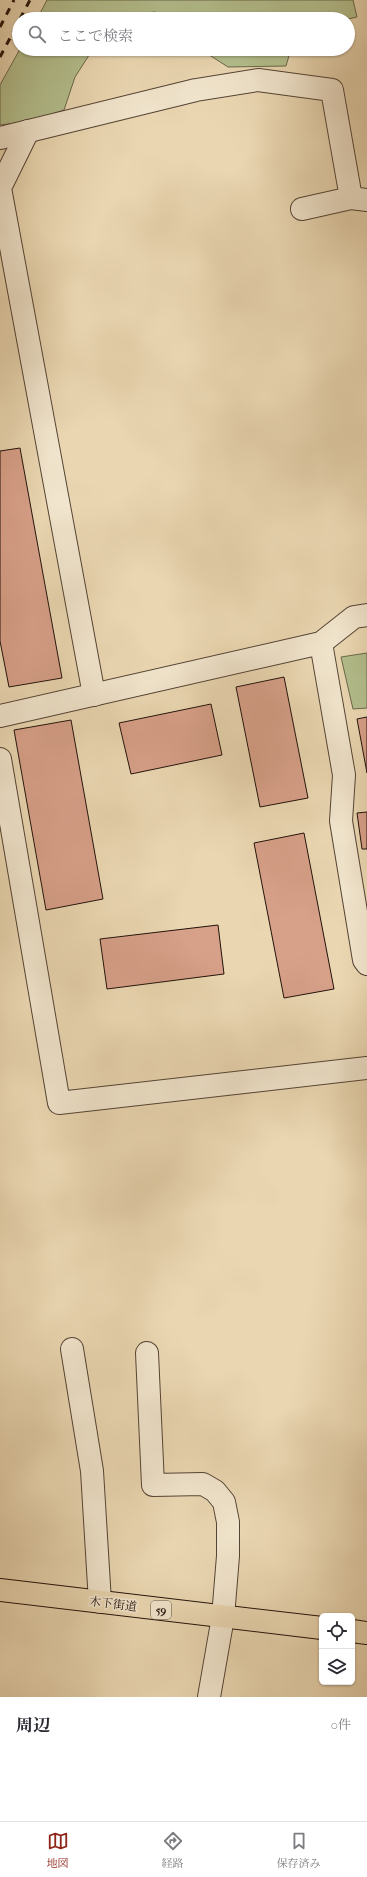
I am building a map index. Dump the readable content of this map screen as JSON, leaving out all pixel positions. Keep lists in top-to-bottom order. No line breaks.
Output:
{"streets":{"main road":["木下街道","59"]},"page":{"search":"ここで検索","heading":["周辺","0件"],"nav":["地図","経路","保存済み"]}}
